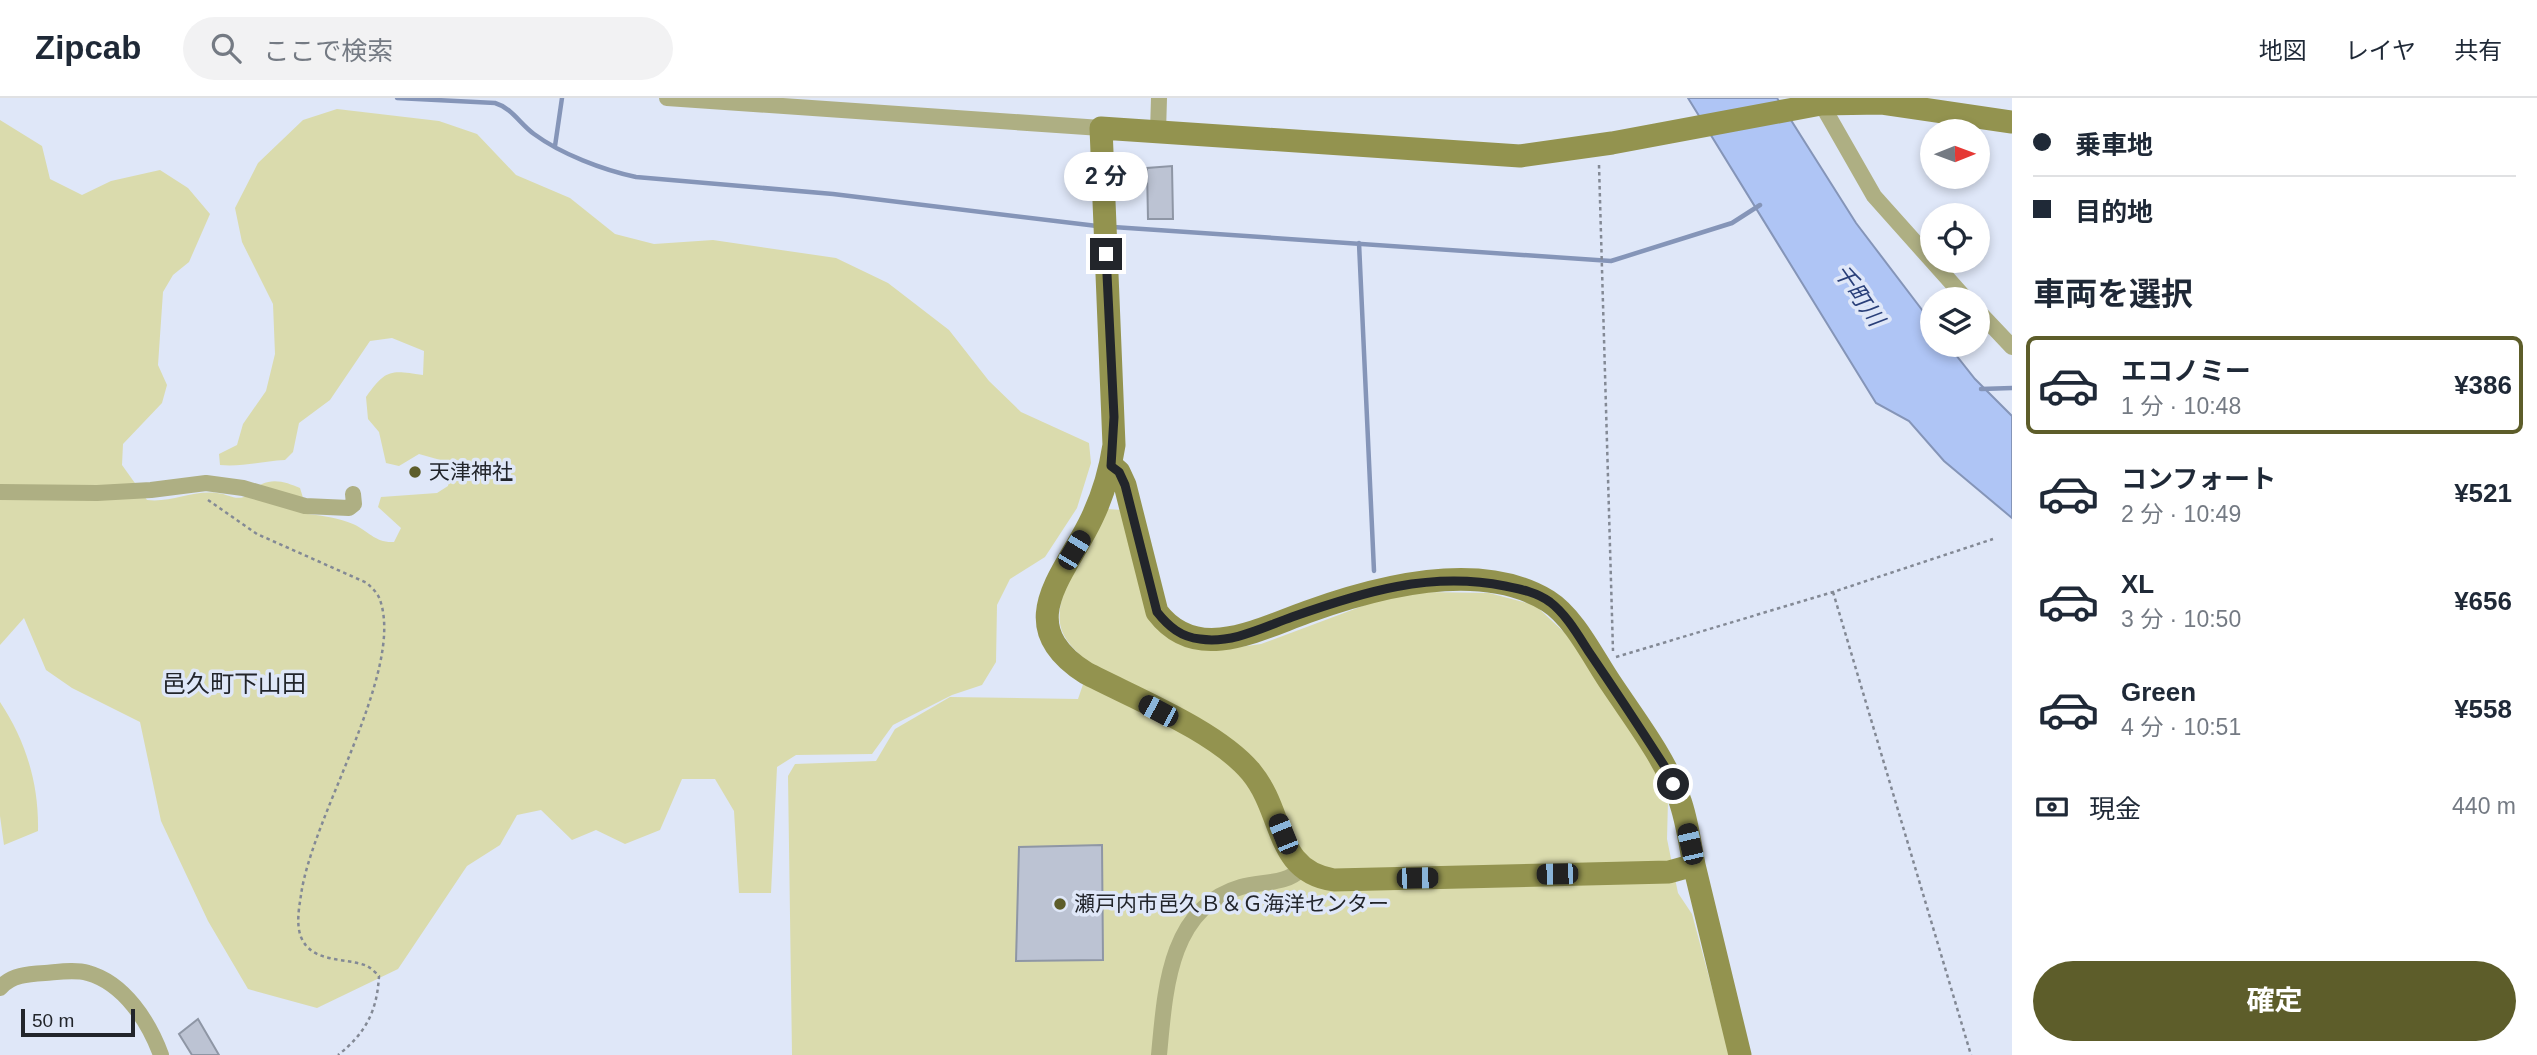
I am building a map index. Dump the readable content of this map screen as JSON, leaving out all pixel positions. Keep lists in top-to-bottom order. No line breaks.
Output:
{"districts":["邑久町下山田"],"water":["千町川"],"places":["天津神社","瀬戸内市邑久Ｂ＆Ｇ海洋センター"],"scale_bar":"50 m","north":"right","page":{"header":"Zipcab","search":"ここで検索","nav":["地図","レイヤ","共有"],"banner":["乗車地","目的地"],"bubble":"2 分","heading":"車両を選択","list":[{"name":"エコノミー","note":"1 分 · 10:48","value":"¥386"},{"name":"コンフォート","note":"2 分 · 10:49","value":"¥521"},{"name":"XL","note":"3 分 · 10:50","value":"¥656"},{"name":"Green","note":"4 分 · 10:51","value":"¥558"}],"pay":["現金","440 m"],"buttons":"確定","scale":"50 m"}}
